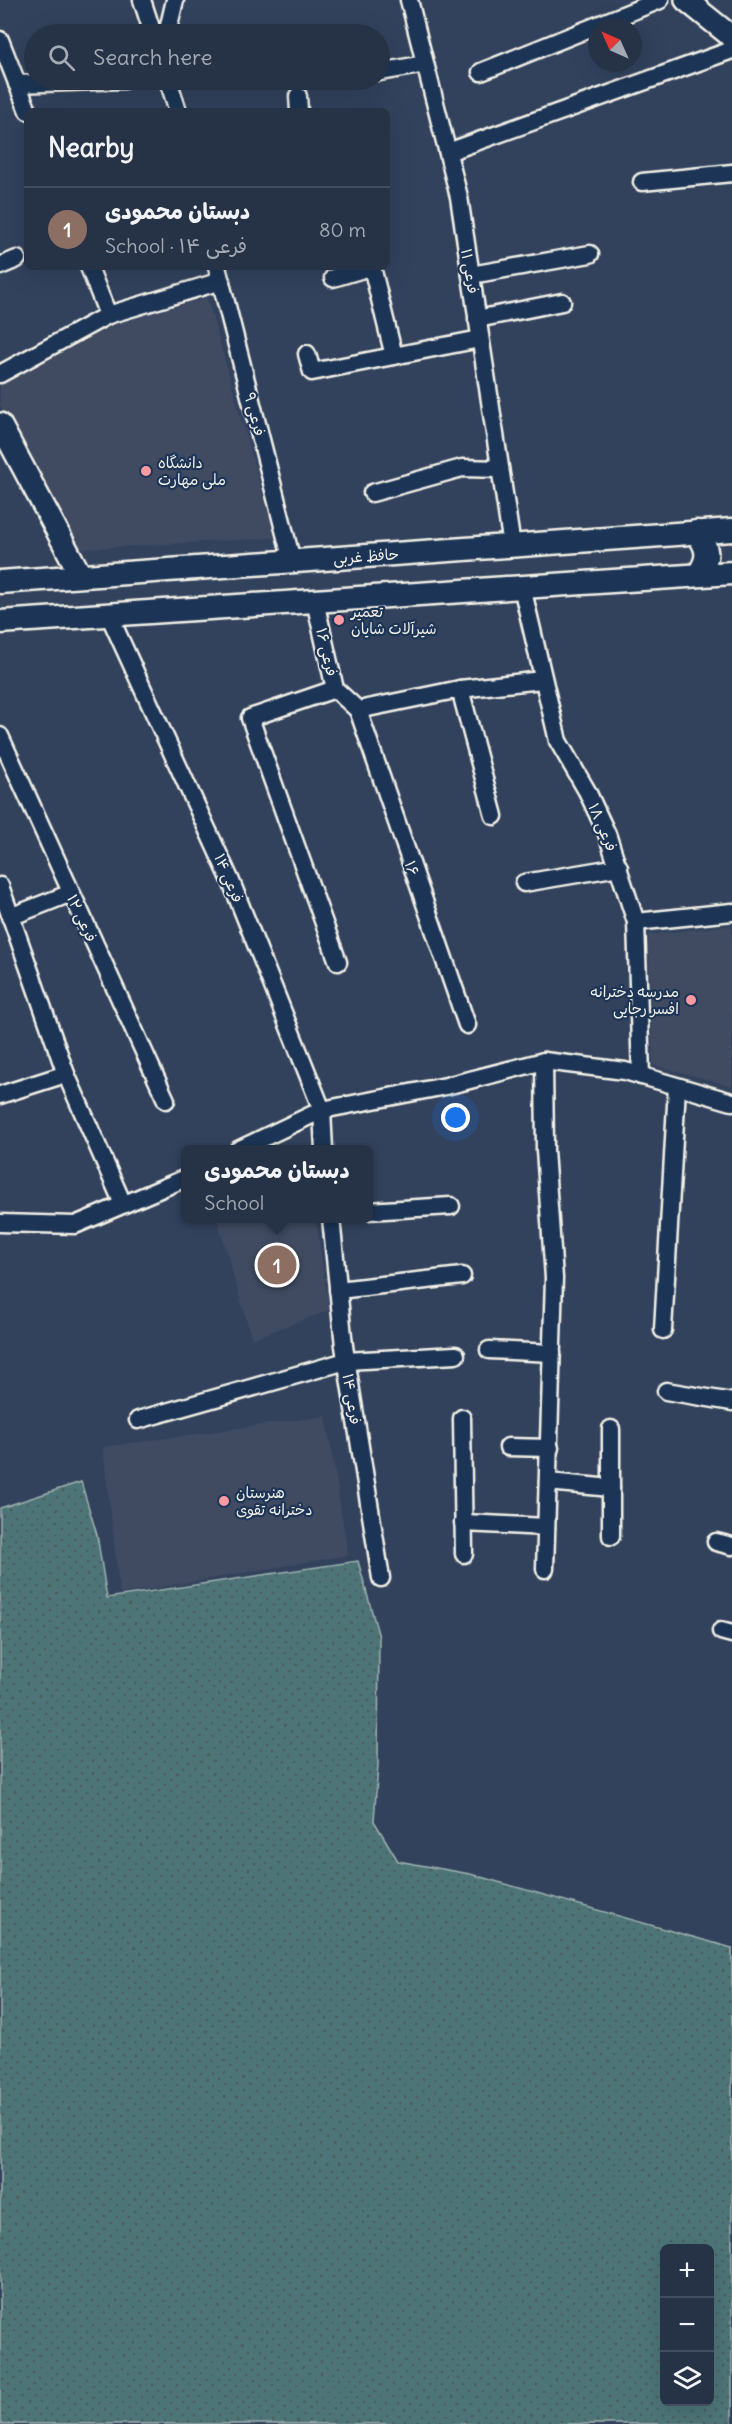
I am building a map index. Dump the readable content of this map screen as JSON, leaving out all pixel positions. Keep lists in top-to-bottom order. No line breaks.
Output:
{"streets":{"main road":["حافظ غربی"],"street":["فرعی ۱۱","فرعی ۹","فرعی ۱۶","فرعی ۱۸","۱۶","فرعی ۱۴","فرعی ۱۲"]},"crossings":[["فرعی ۱۱","حافظ غربی"],["فرعی ۹","حافظ غربی"],["فرعی ۱۶","۱۶"]],"places":["دانشگاه ملی مهارت","تعمیر شیرآلات شایان","مدرسه دخترانه افسر رجایی","هنرستان دخترانه تقوی"],"north":"top left","page":{"search":"Search here","heading":"Nearby","list":[{"mark":"1","name":"دبستان محمودی","note":"School · فرعی ۱۴","value":"80 m"}],"popup":["دبستان محمودی","School"],"pins":"1","map_buttons":["+","−"]}}
